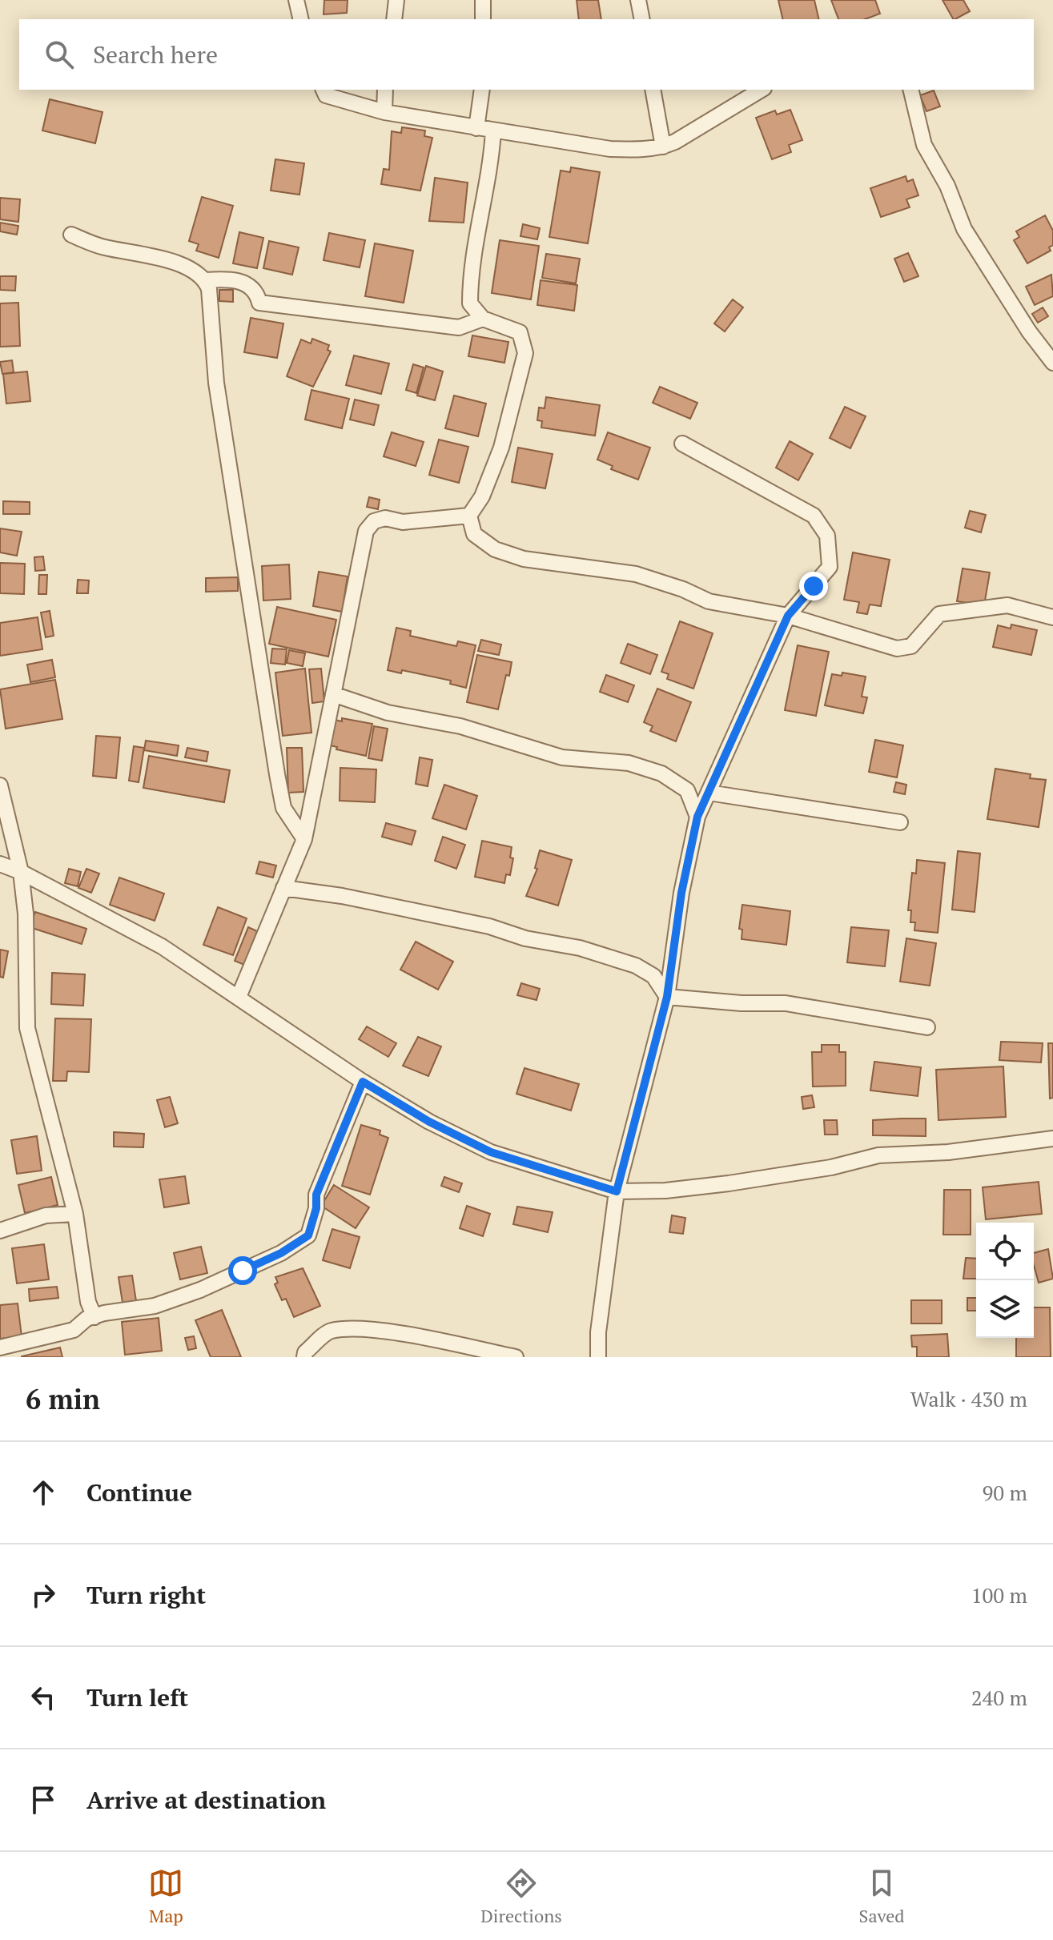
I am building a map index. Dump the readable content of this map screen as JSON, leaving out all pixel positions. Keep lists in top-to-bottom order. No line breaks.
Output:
{"page":{"search":"Search here","heading":["6 min","Walk · 430 m"],"list":[["Continue","90 m"],["Turn right","100 m"],["Turn left","240 m"],"Arrive at destination"],"nav":["Map","Directions","Saved"]}}
